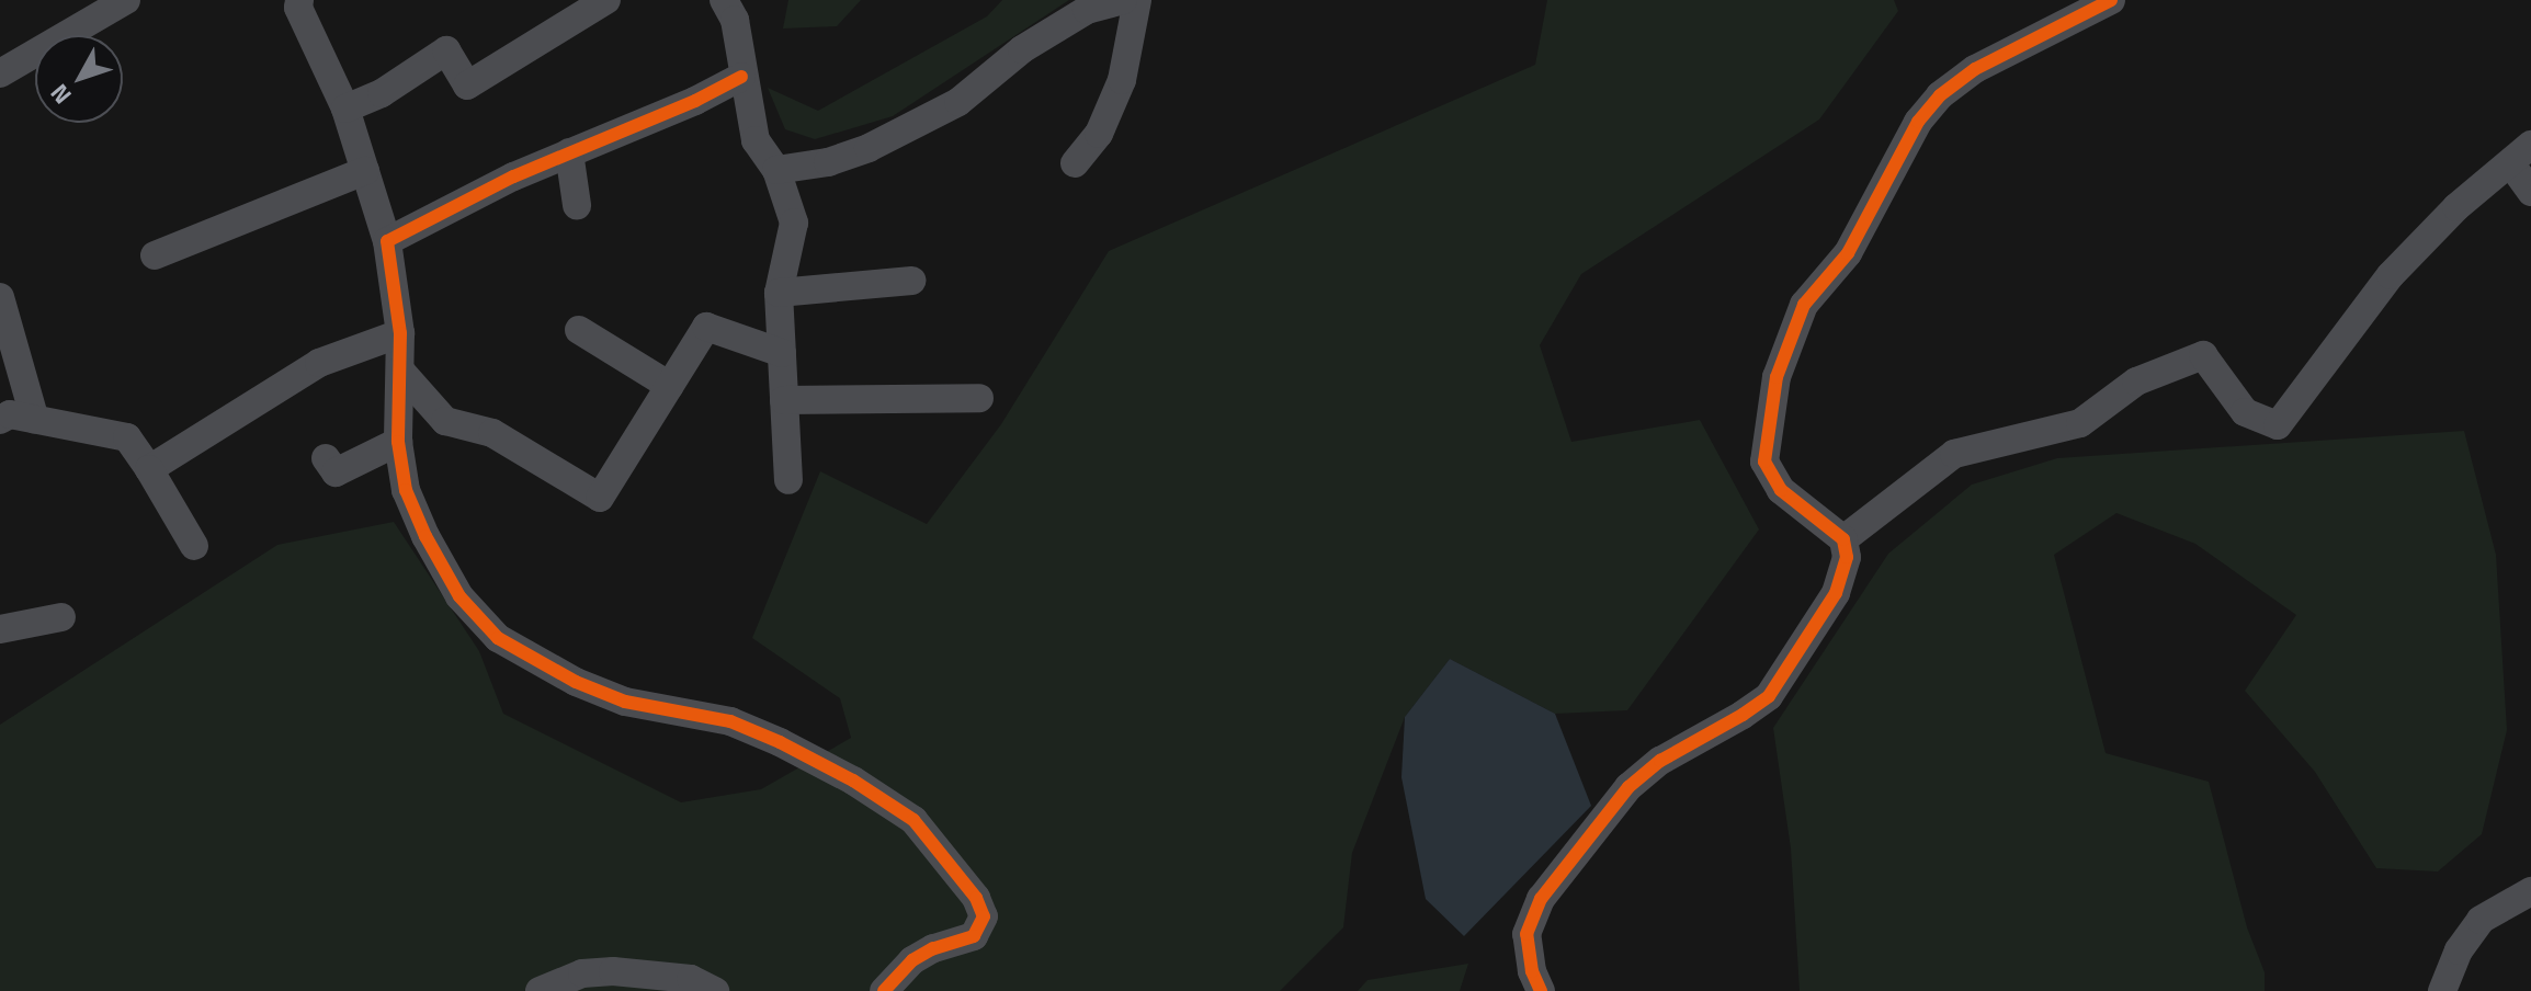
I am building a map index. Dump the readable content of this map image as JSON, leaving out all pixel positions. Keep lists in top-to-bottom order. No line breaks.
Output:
{"north":"bottom left"}
